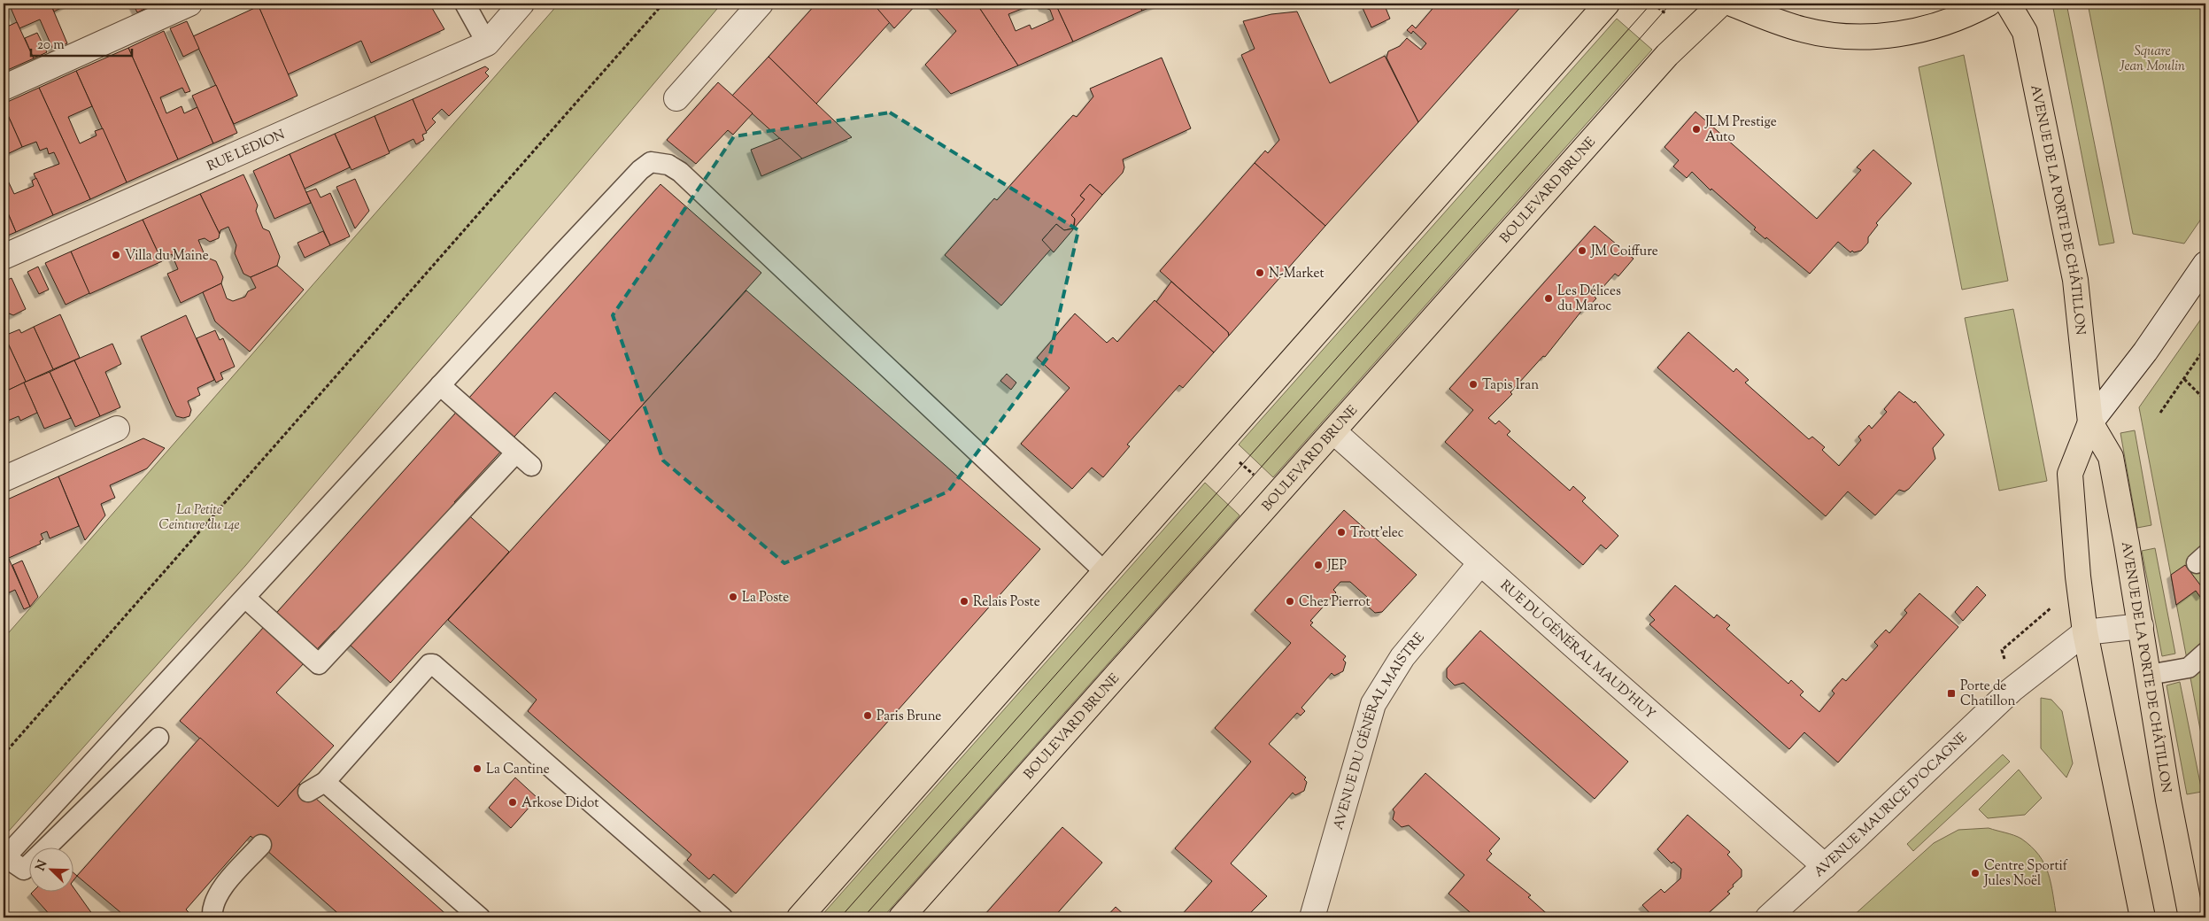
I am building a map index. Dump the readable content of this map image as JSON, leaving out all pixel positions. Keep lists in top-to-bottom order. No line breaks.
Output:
{"streets":{"main road":["BOULEVARD BRUNE","AVENUE DE LA PORTE DE CHÂTILLON"],"street":["RUE LEDION","RUE DU GÉNÉRAL MAUD'HUY","AVENUE DU GÉNÉRAL MAISTRE","AVENUE MAURICE D'OCAGNE"]},"crossings":[["BOULEVARD BRUNE","RUE DU GÉNÉRAL MAUD'HUY"],["AVENUE DE LA PORTE DE CHÂTILLON","AVENUE MAURICE D'OCAGNE"],["RUE DU GÉNÉRAL MAUD'HUY","AVENUE DU GÉNÉRAL MAISTRE"],["RUE DU GÉNÉRAL MAUD'HUY","AVENUE MAURICE D'OCAGNE"]],"parks":["Square Jean Moulin","La Petite Ceinture du 14e"],"places":{"other":["JLM Prestige Auto","JM Coiffure","Villa du Maine","N-Market","Les Délices du Maroc","Tapis Iran","Trott'elec","JEP","La Poste","Relais Poste","Chez Pierrot","Paris Brune","La Cantine","Arkose Didot","Centre Sportif Jules Noël"],"transit":["Porte de Chatillon"]},"scale_bar":"20 m","north":"top left"}
